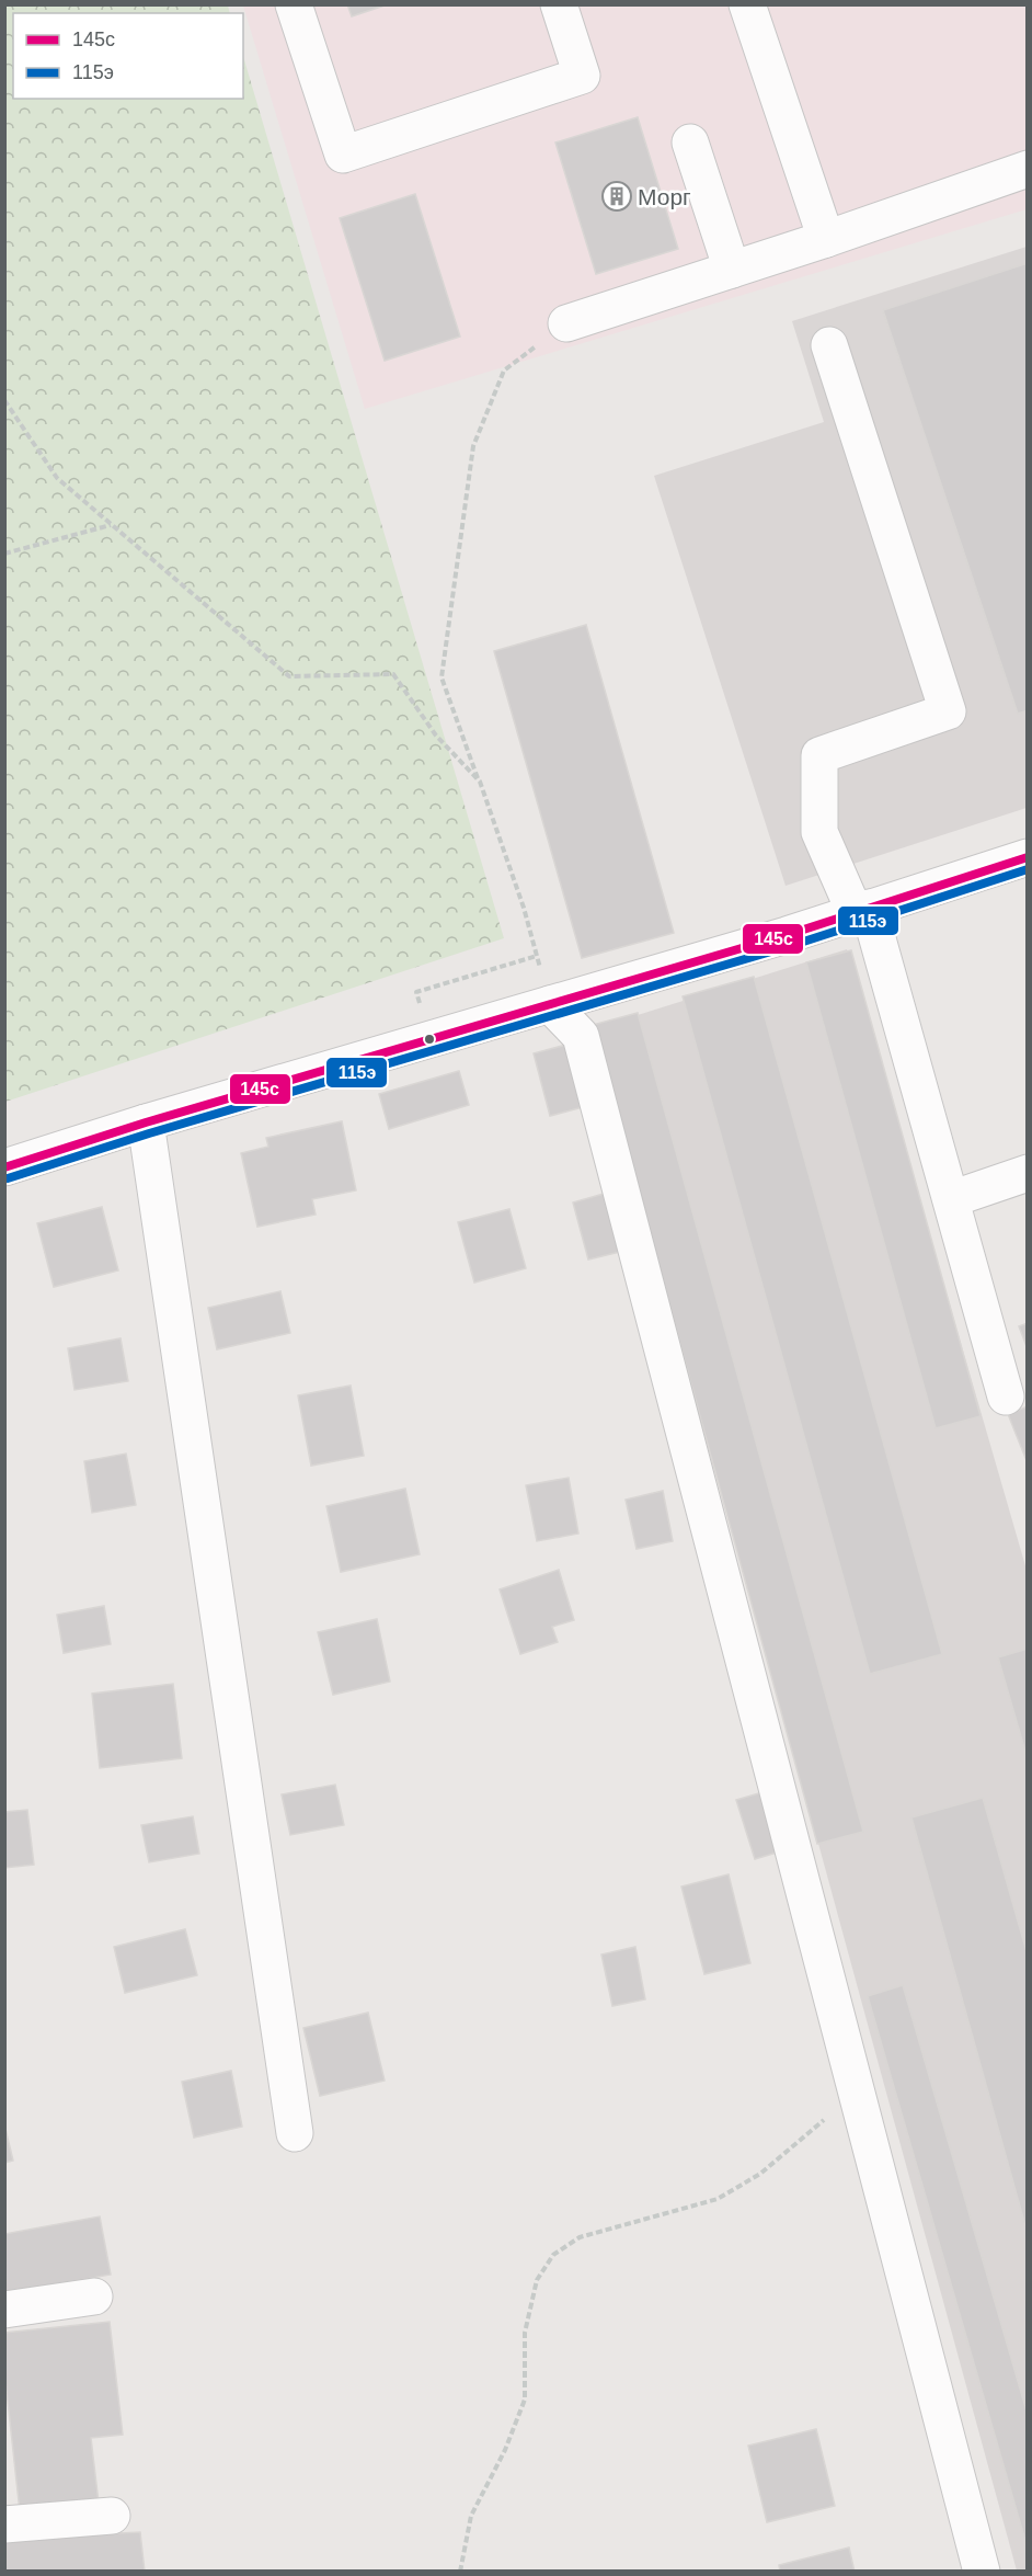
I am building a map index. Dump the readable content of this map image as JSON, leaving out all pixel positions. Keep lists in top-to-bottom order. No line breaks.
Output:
{"places":{"building":["Морг"]},"lines":["transit line 145с","transit line 115э"],"legend":["145с","115э"]}
